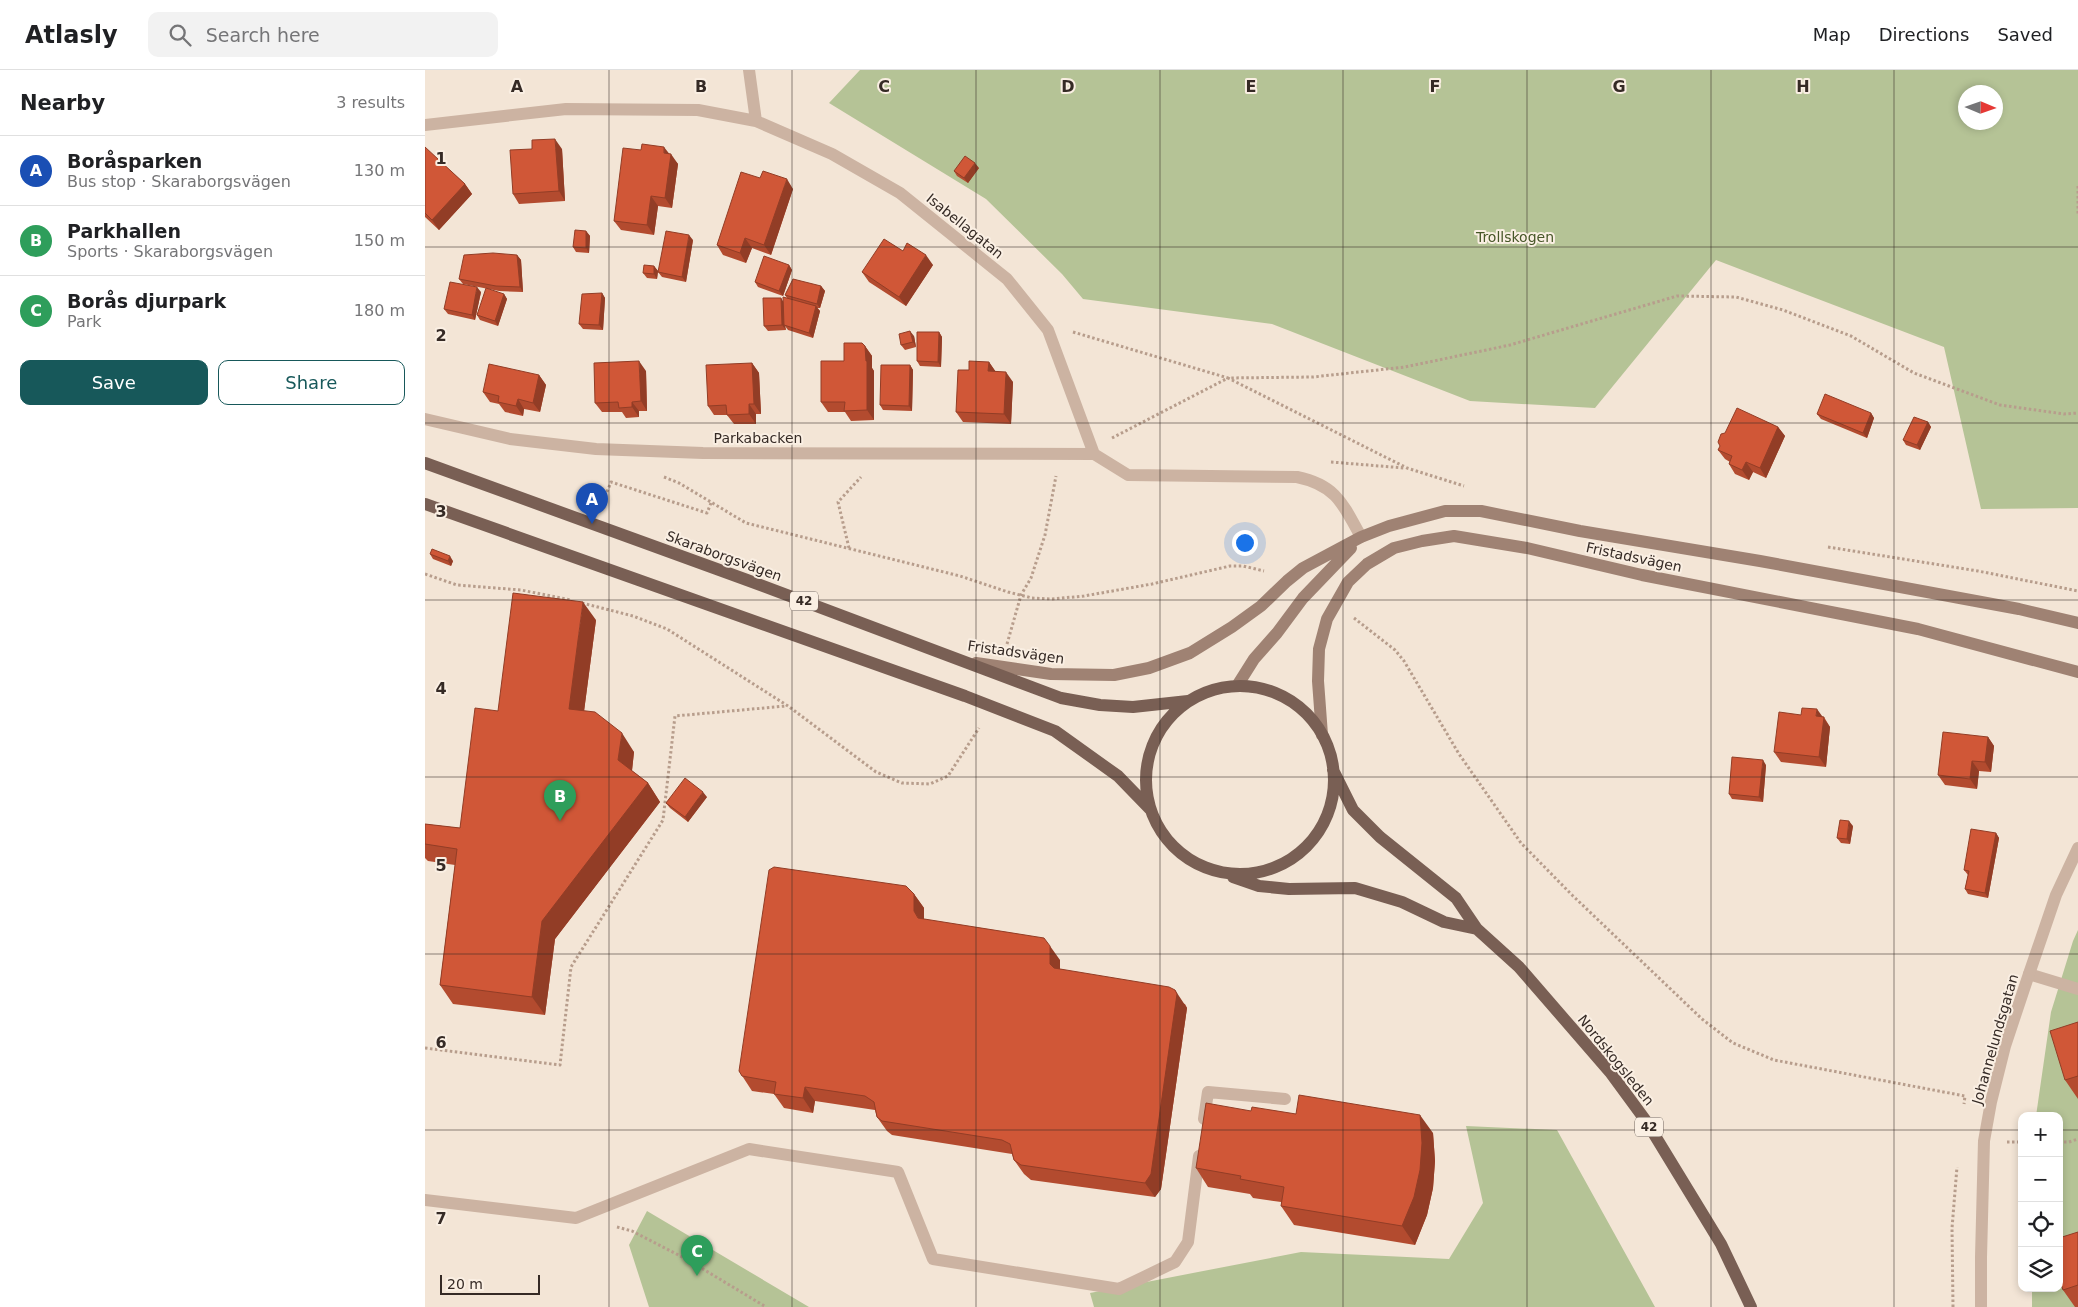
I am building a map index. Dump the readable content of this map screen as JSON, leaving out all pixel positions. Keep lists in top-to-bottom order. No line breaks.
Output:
{"streets":{"main road":["Skaraborgsvägen","42","Nordskogsleden"],"street":["Isabellagatan","Parkabacken","Fristadsvägen","Johannelundsgatan"]},"crossings":[["Isabellagatan","Parkabacken"],["Skaraborgsvägen","Fristadsvägen"],["Skaraborgsvägen","42"],["Fristadsvägen","42"],["42","Nordskogsleden"]],"parks":["Trollskogen"],"scale_bar":"20 m","north":"right","page":{"header":"Atlasly","search":"Search here","nav":["Map","Directions","Saved"],"heading":["Nearby","3 results"],"list":[{"mark":"A","name":"Boråsparken","note":"Bus stop · Skaraborgsvägen","value":"130 m"},{"mark":"B","name":"Parkhallen","note":"Sports · Skaraborgsvägen","value":"150 m"},{"mark":"C","name":"Borås djurpark","note":"Park","value":"180 m"}],"buttons":["Save","Share"],"pins":["A","B","C"],"map_buttons":["+","−"],"scale":"20 m"},"grid":{"columns":["A","B","C","D","E","F","G","H"],"rows":["1","2","3","4","5","6","7"]}}
